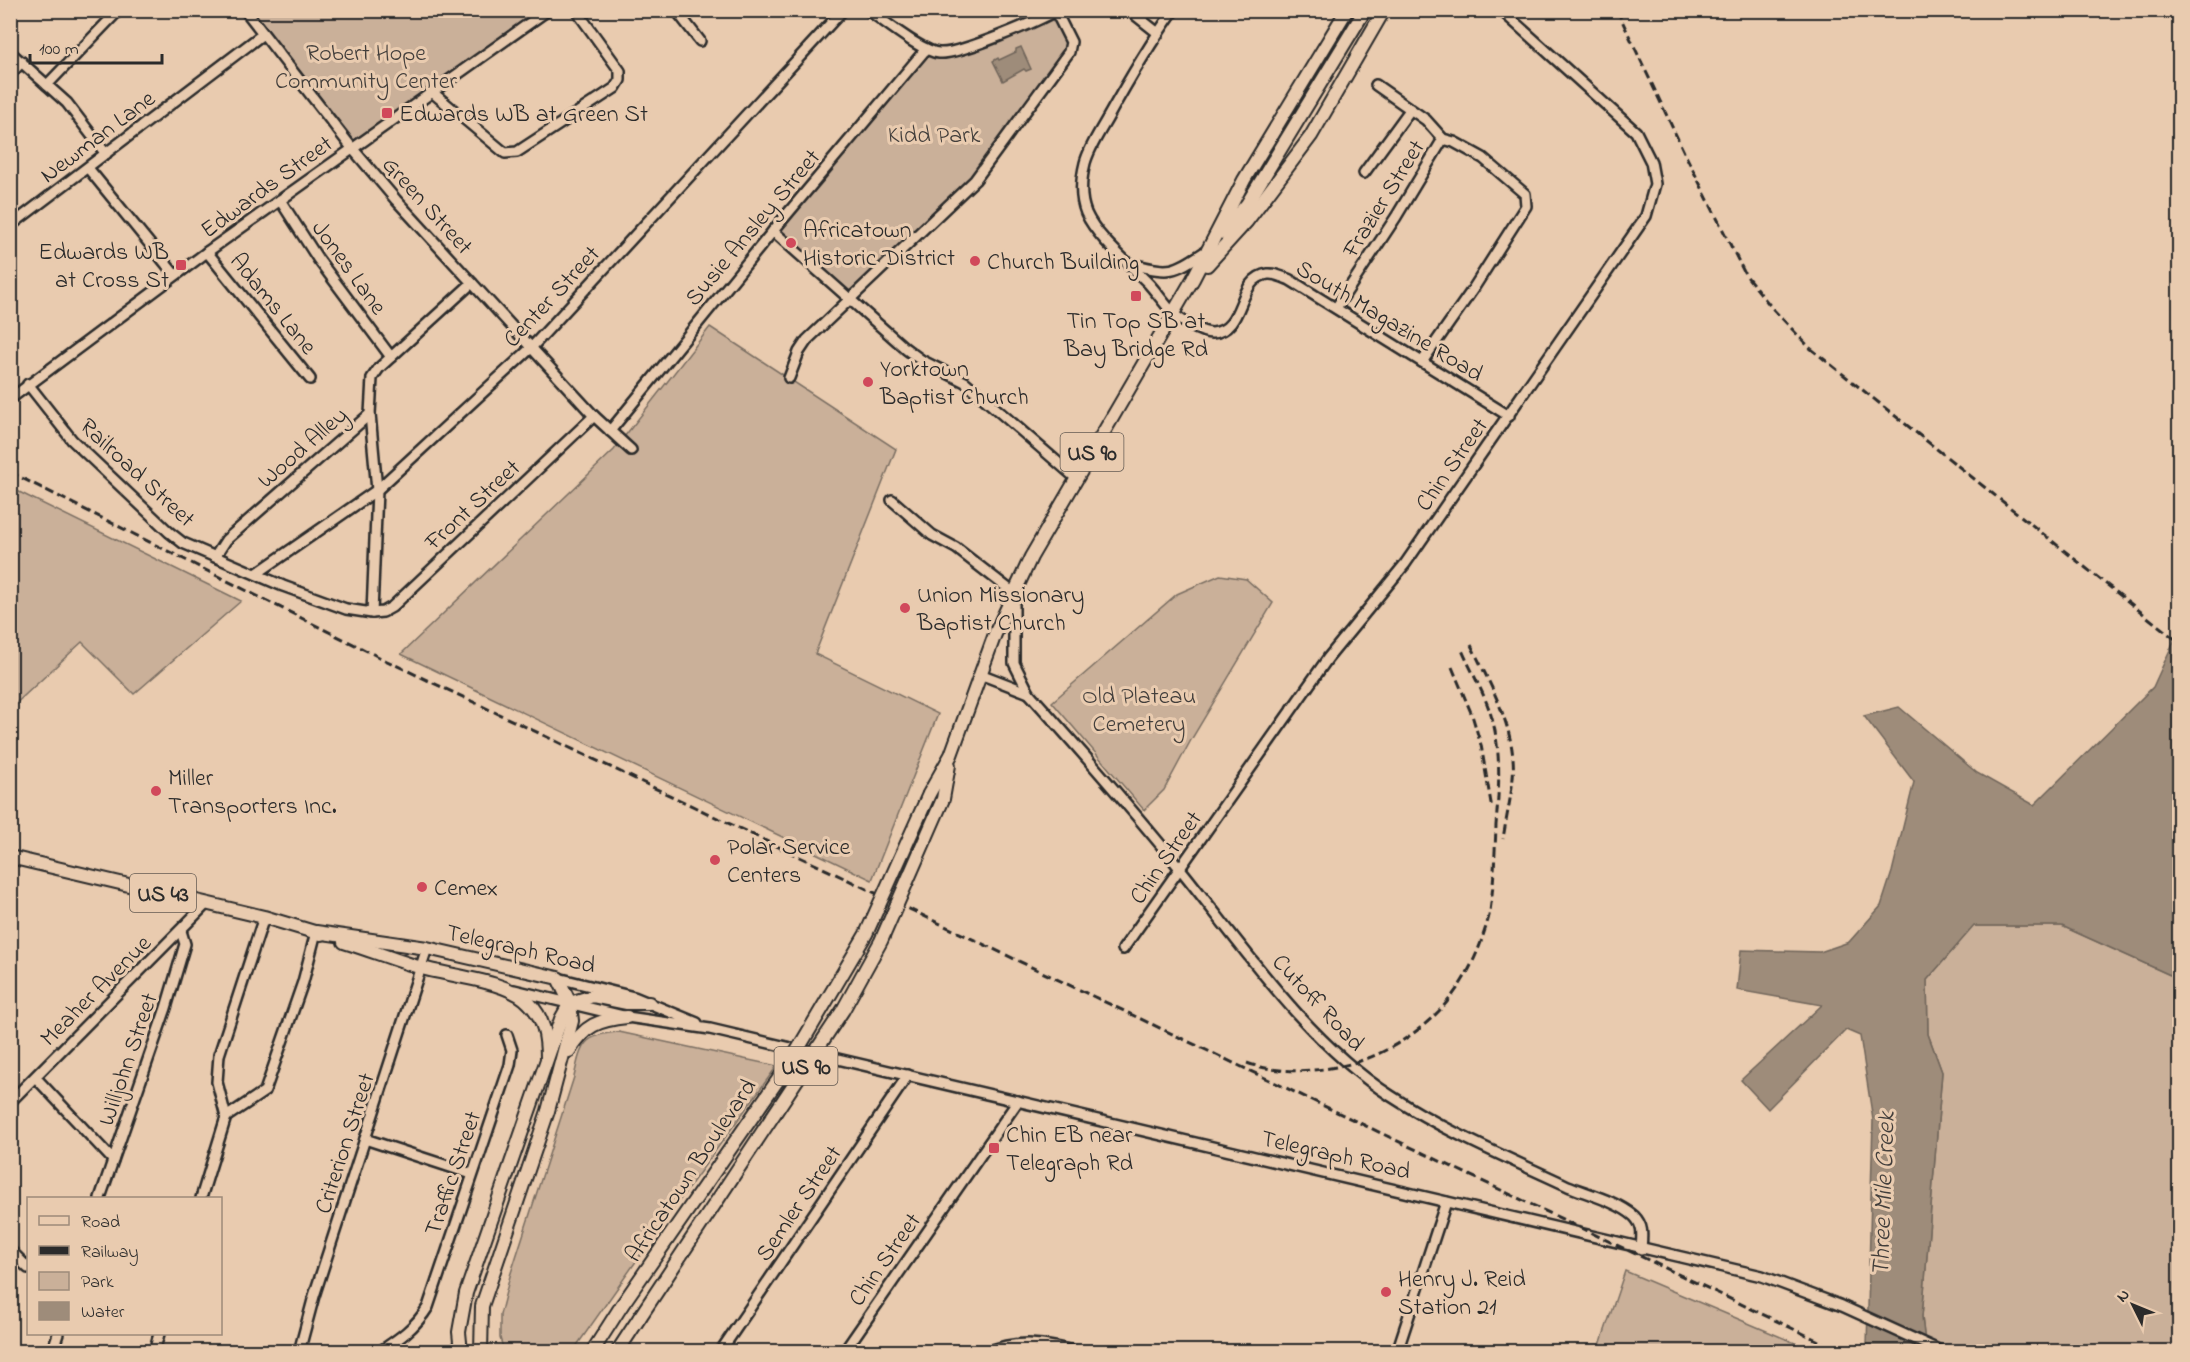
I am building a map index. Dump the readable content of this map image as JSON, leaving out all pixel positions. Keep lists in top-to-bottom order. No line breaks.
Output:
{"streets":{"main road":["US 90","US 43","Telegraph Road","Africatown Boulevard"],"street":["Newman Lane","Edwards Street","Frazier Street","Green Street","Susie Ansley Street","Jones Lane","Center Street","Adams Lane","South Magazine Road","Wood Alley","Chin Street","Railroad Street","Front Street","Meaher Avenue","Cutoff Road","Willjohn Street","Criterion Street","Traffic Street","Semler Street"]},"crossings":[["Newman Lane","Green Street"],["Edwards Street","Green Street"],["Edwards Street","Jones Lane"],["Edwards Street","Adams Lane"],["Edwards Street","Railroad Street"],["Frazier Street","South Magazine Road"],["Green Street","Susie Ansley Street"],["Green Street","Center Street"],["Green Street","Wood Alley"],["Green Street","Front Street"],["Jones Lane","Wood Alley"],["Center Street","Railroad Street"],["South Magazine Road","Chin Street"],["South Magazine Road","Africatown Boulevard"],["Wood Alley","Railroad Street"],["Chin Street","Telegraph Road"],["Chin Street","Cutoff Road"],["Railroad Street","Front Street"],["Telegraph Road","Meaher Avenue"],["Telegraph Road","Cutoff Road"],["Telegraph Road","Criterion Street"],["Telegraph Road","Semler Street"],["Meaher Avenue","Willjohn Street"],["Cutoff Road","Africatown Boulevard"]],"water":["Three Mile Creek"],"parks":["Robert Hope Community Center","Kidd Park","Old Plateau Cemetery"],"places":{"transit":["Edwards WB at Green St","Edwards WB at Cross St","Tin Top SB at Bay Bridge Rd","Chin EB near Telegraph Rd"],"other":["Africatown Historic District","Church Building","Yorktown Baptist Church","Union Missionary Baptist Church","Miller Transporters Inc.","Polar Service Centers","Cemex","Henry J. Reid Station 21"]},"legend":["Road","Railway","Park","Water"],"scale_bar":"100 m","north":"top left"}
